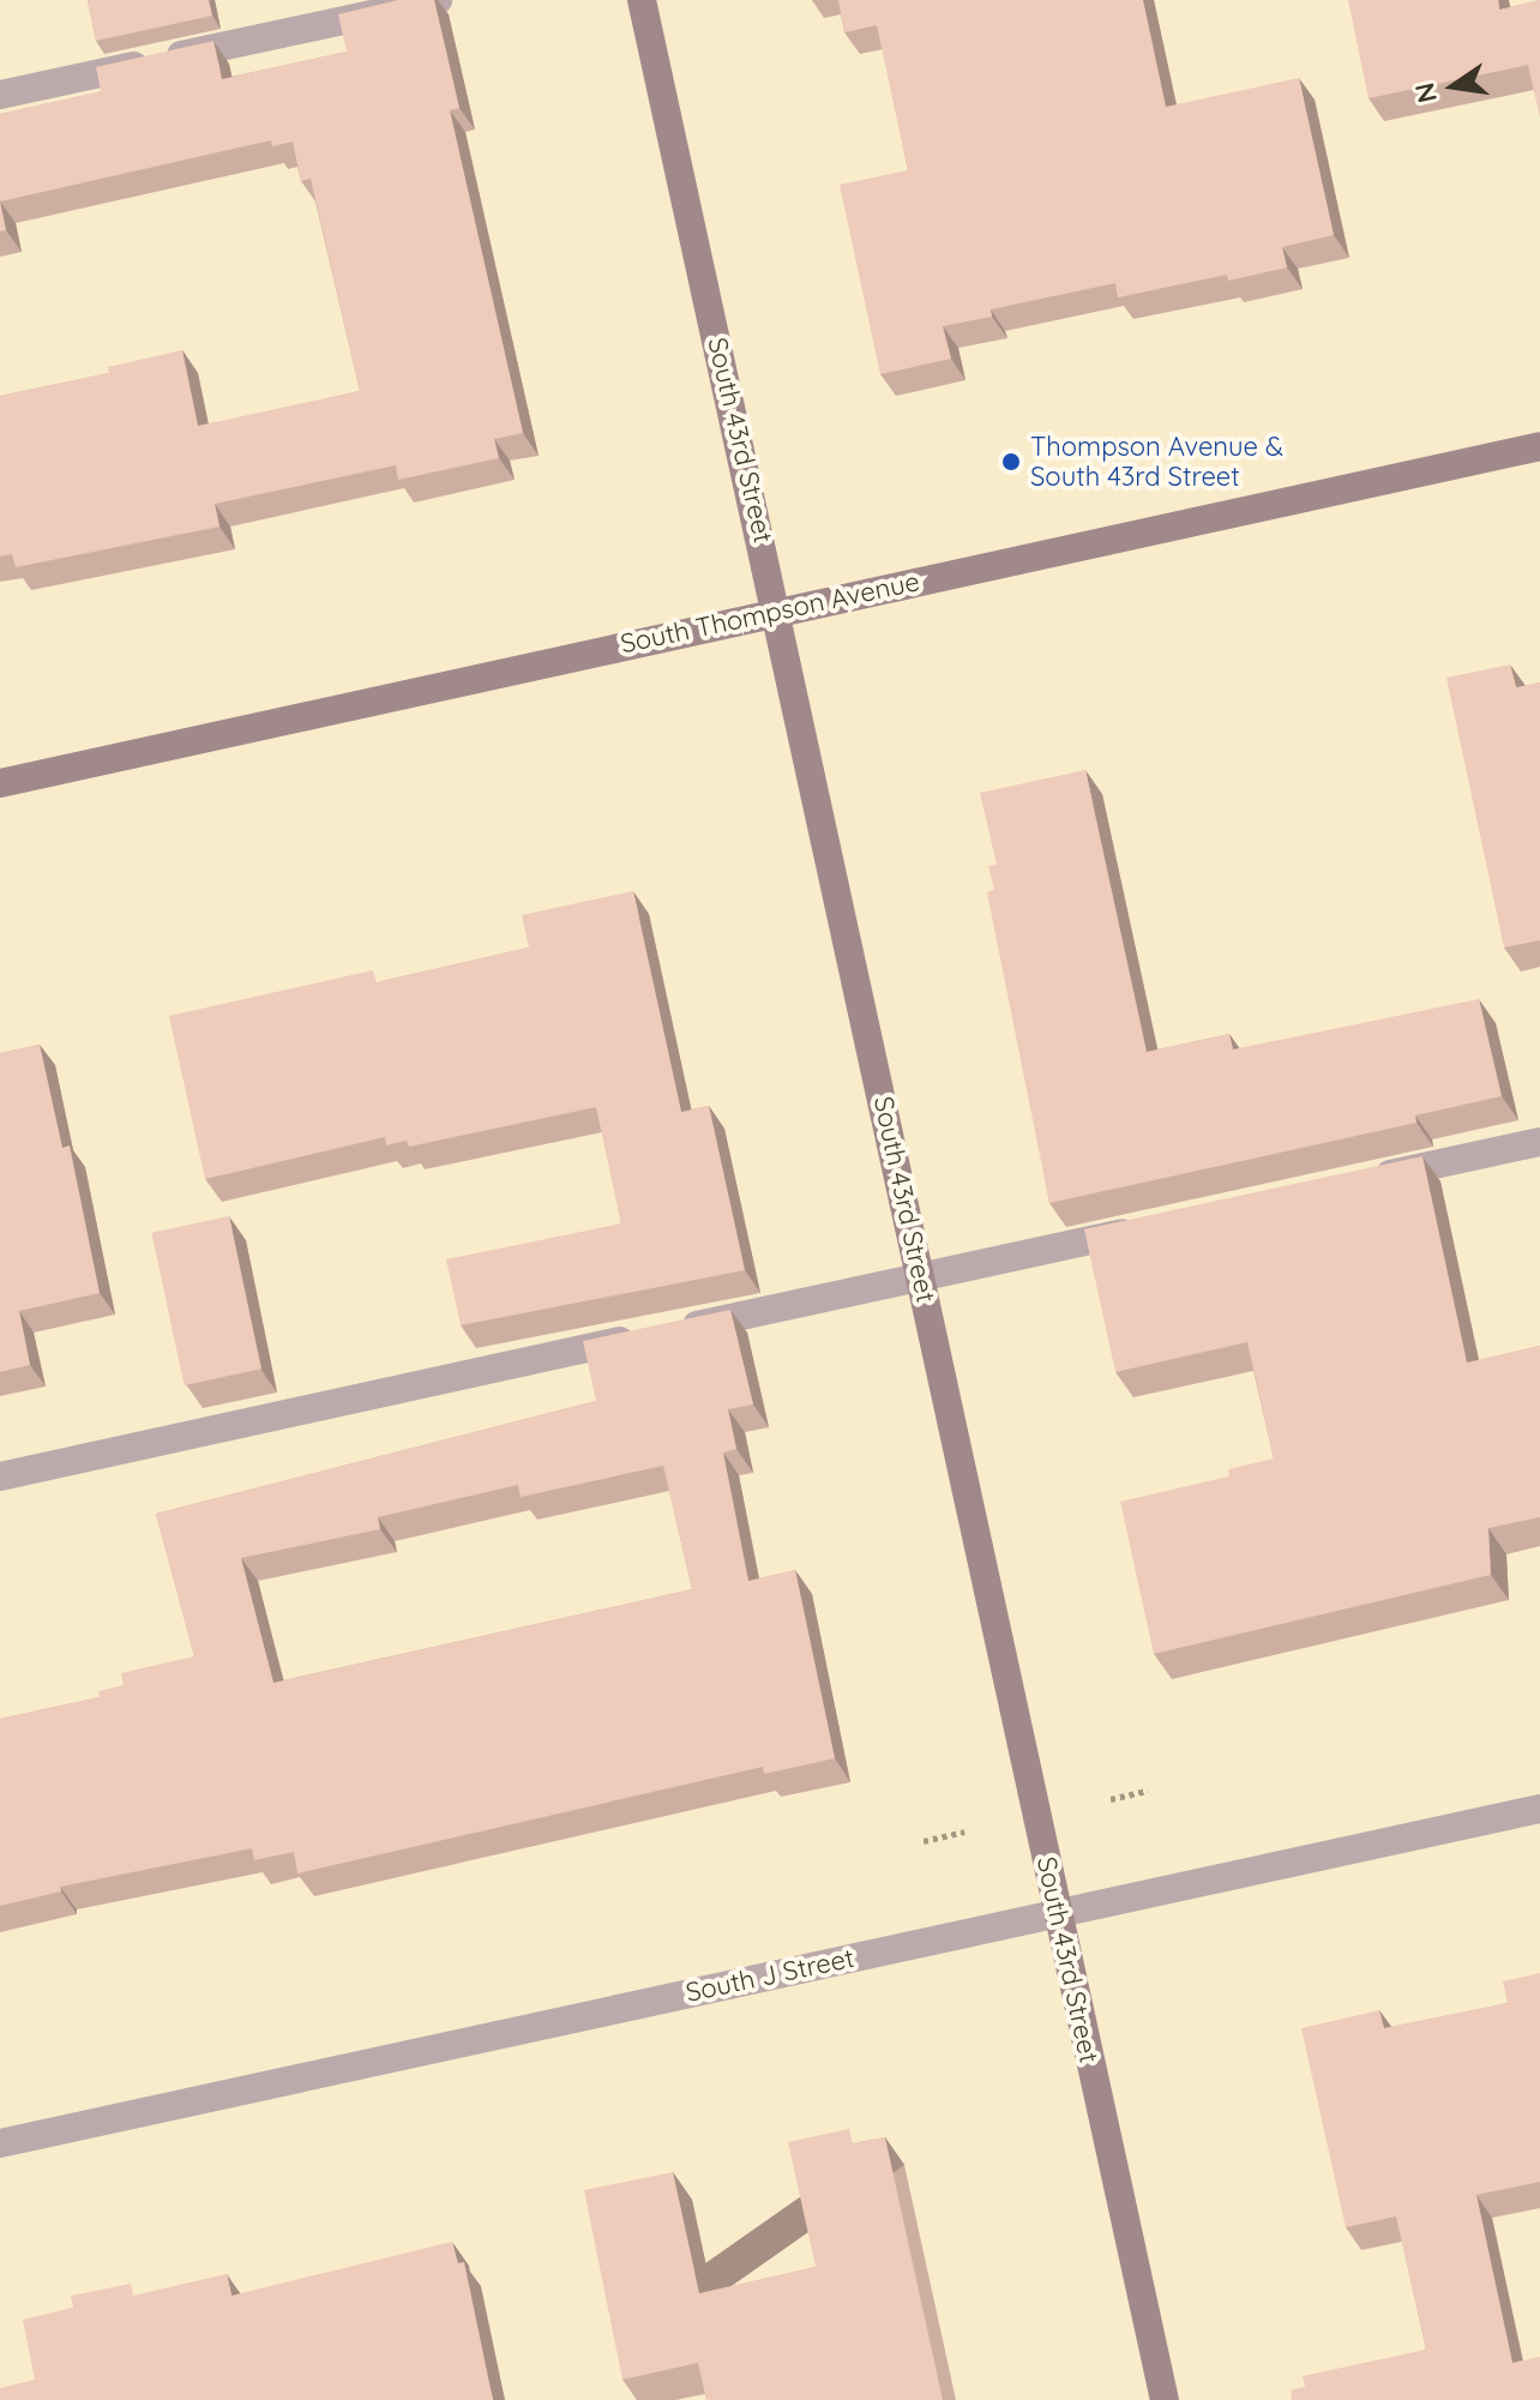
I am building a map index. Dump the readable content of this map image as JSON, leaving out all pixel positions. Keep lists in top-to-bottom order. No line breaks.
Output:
{"streets":{"street":["South 43rd Street","South Thompson Avenue","South J Street"]},"crossings":[["South 43rd Street","South Thompson Avenue"],["South 43rd Street","South J Street"]],"places":["Thompson Avenue & South 43rd Street"],"north":"left"}
